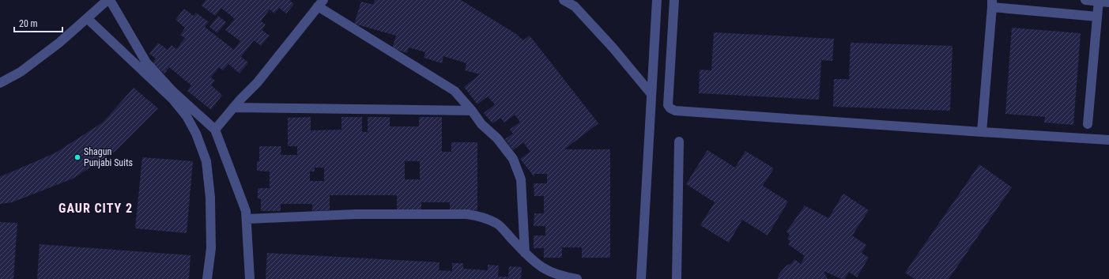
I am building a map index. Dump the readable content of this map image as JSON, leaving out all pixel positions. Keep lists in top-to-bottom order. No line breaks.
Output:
{"districts":["GAUR CITY 2"],"places":["Shagun Punjabi Suits"],"scale_bar":"20 m"}
